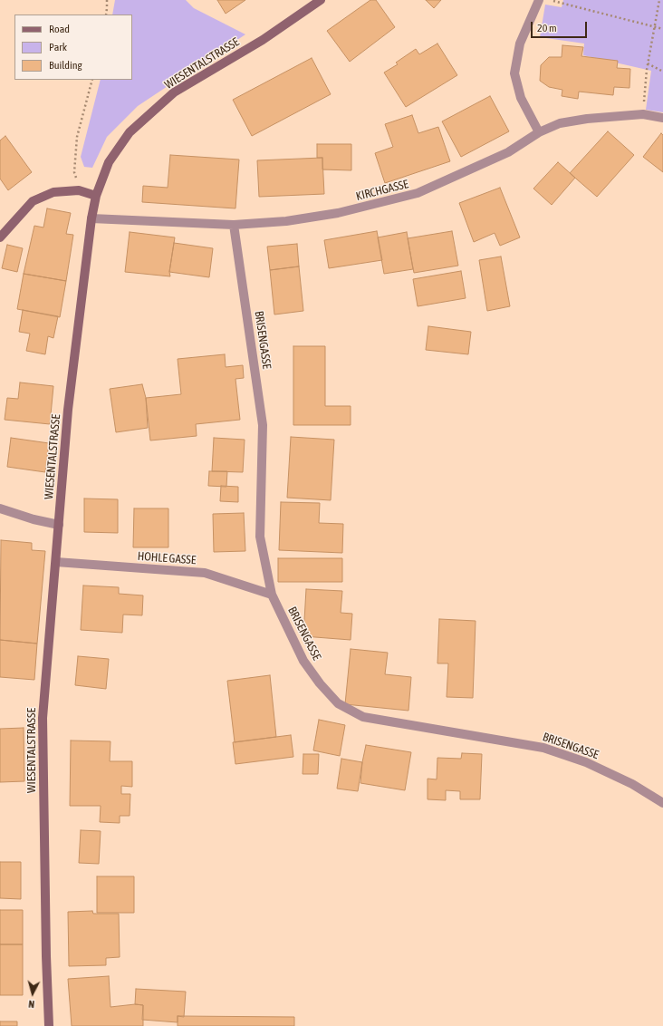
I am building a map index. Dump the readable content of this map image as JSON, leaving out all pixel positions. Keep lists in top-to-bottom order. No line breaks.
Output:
{"streets":{"street":["WIESENTALSTRASSE","KIRCHGASSE","BRISENGASSE","HOHLE GASSE"]},"crossings":[["WIESENTALSTRASSE","KIRCHGASSE"],["WIESENTALSTRASSE","HOHLE GASSE"],["KIRCHGASSE","BRISENGASSE"],["BRISENGASSE","HOHLE GASSE"]],"legend":["Road","Park","Building"],"scale_bar":"20 m","north":"bottom"}
